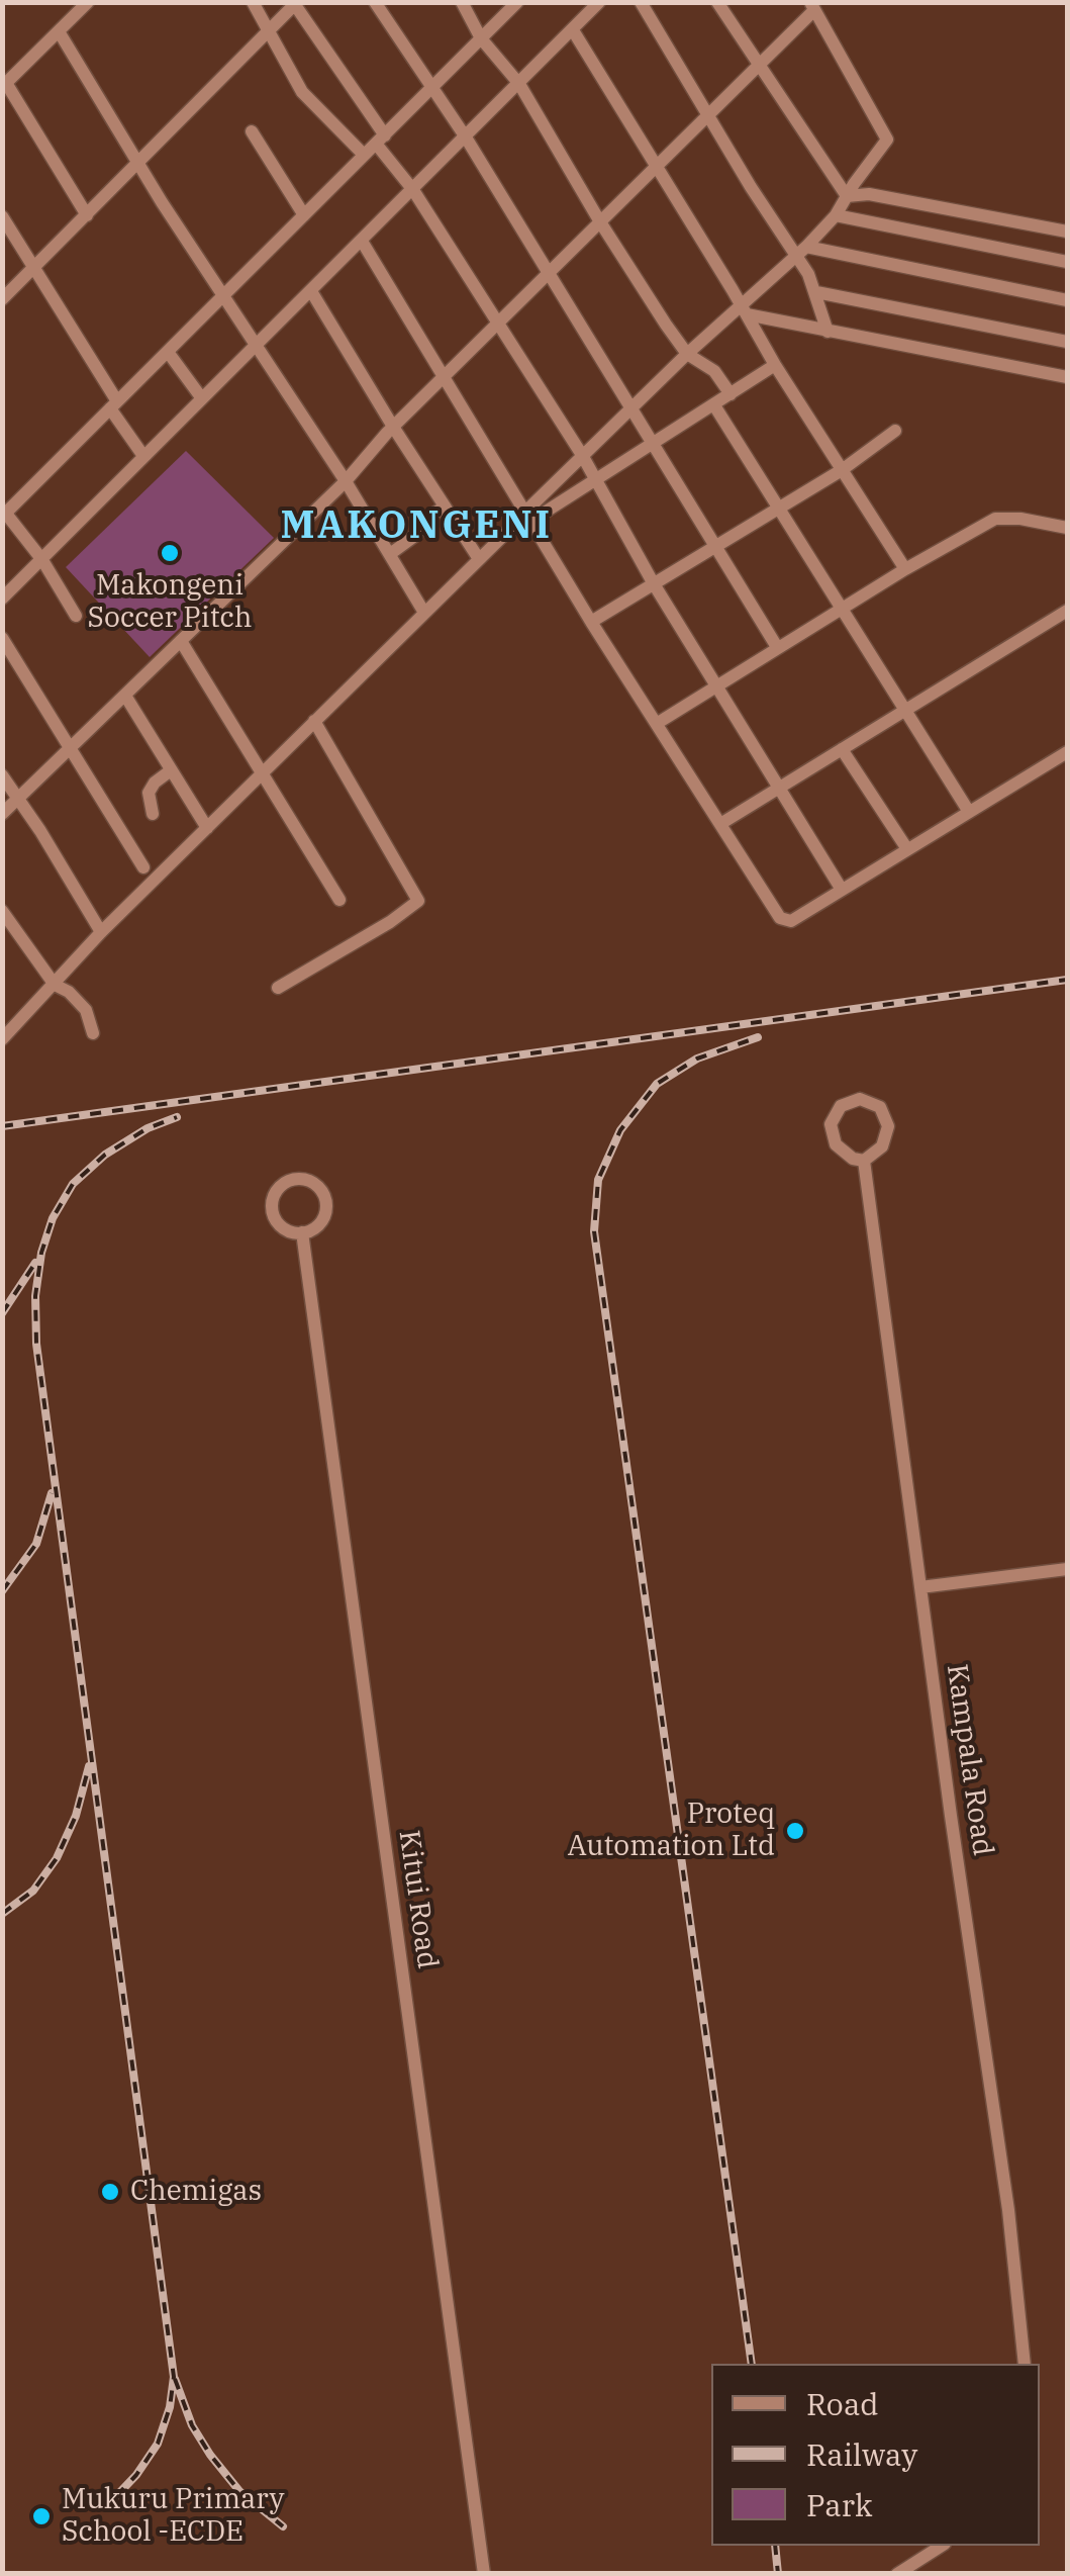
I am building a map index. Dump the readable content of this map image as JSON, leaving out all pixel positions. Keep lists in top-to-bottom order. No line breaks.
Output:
{"streets":{"street":["Kampala Road","Kitui Road"]},"districts":["MAKONGENI"],"places":["Makongeni Soccer Pitch","Proteq Automation Ltd","Chemigas","Mukuru Primary School -ECDE"],"legend":["Road","Railway","Park"]}
